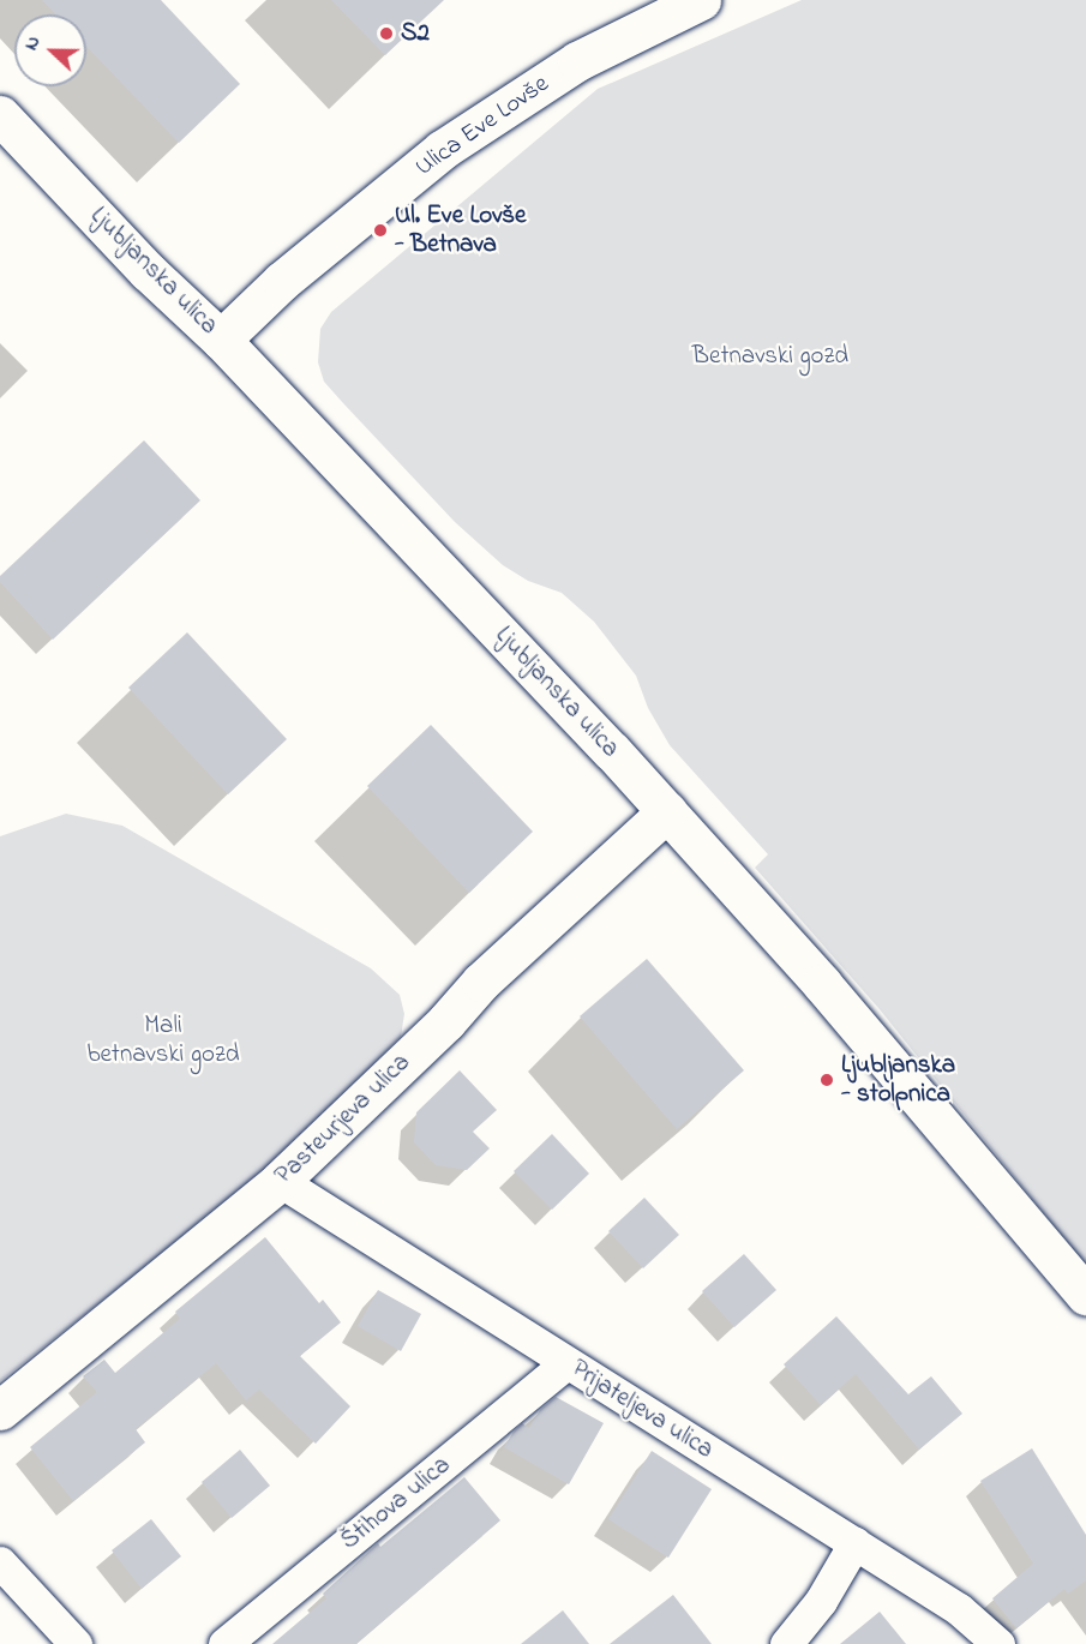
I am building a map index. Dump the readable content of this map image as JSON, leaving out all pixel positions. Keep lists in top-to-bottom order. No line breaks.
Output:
{"streets":{"street":["Ulica Eve Lovše","Ljubljanska ulica","Pasteurjeva ulica","Prijateljeva ulica","Štihova ulica"]},"crossings":[["Ulica Eve Lovše","Ljubljanska ulica"],["Ljubljanska ulica","Pasteurjeva ulica"],["Pasteurjeva ulica","Prijateljeva ulica"],["Prijateljeva ulica","Štihova ulica"]],"parks":["Betnavski gozd","Mali betnavski gozd"],"places":["S2","Ul. Eve Lovše - Betnava","Ljubljanska - stolpnica"],"north":"left"}
